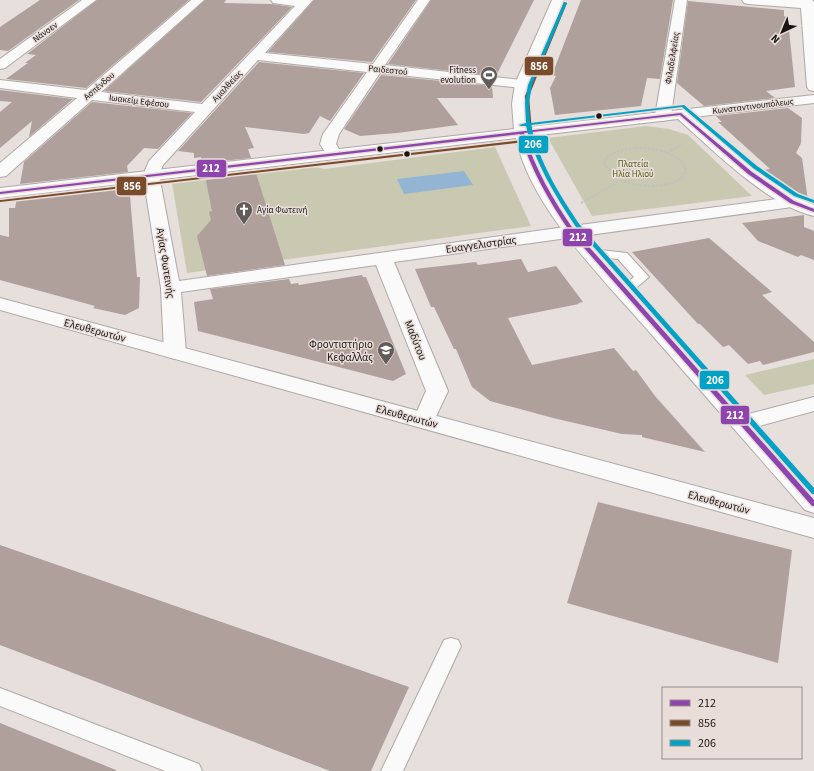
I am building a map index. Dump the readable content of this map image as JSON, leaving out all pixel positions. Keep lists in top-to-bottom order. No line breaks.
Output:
{"streets":{"street":["Νάνσεν","Φιλαδελφείας","Ραιδεστού","Ασπένδου","Αμαλθείας","Ιωακείμ Εφέσου","Κωνσταντινουπόλεως","Ευαγγελιστρίας","Αγίας Φωτεινής","Ελευθερωτών","Μαδύτου"]},"crossings":[["Φιλαδελφείας","Κωνσταντινουπόλεως"],["Ραιδεστού","Αμαλθείας"],["Ασπένδου","Ιωακείμ Εφέσου"],["Αμαλθείας","Ιωακείμ Εφέσου"],["Αμαλθείας","Κωνσταντινουπόλεως"],["Αμαλθείας","Αγίας Φωτεινής"],["Κωνσταντινουπόλεως","Αγίας Φωτεινής"],["Ευαγγελιστρίας","Αγίας Φωτεινής"],["Ευαγγελιστρίας","Μαδύτου"],["Αγίας Φωτεινής","Ελευθερωτών"],["Ελευθερωτών","Μαδύτου"]],"parks":["Πλατεία Ηλία Ηλιού"],"places":{"sports":["Fitness evolution"],"church":["Αγία Φωτεινή"],"school or university":["Φροντιστήριο Κεφαλλάς"]},"lines":["transit line 856","transit line 206","transit line 212"],"legend":["212","856","206"],"north":"bottom left"}
